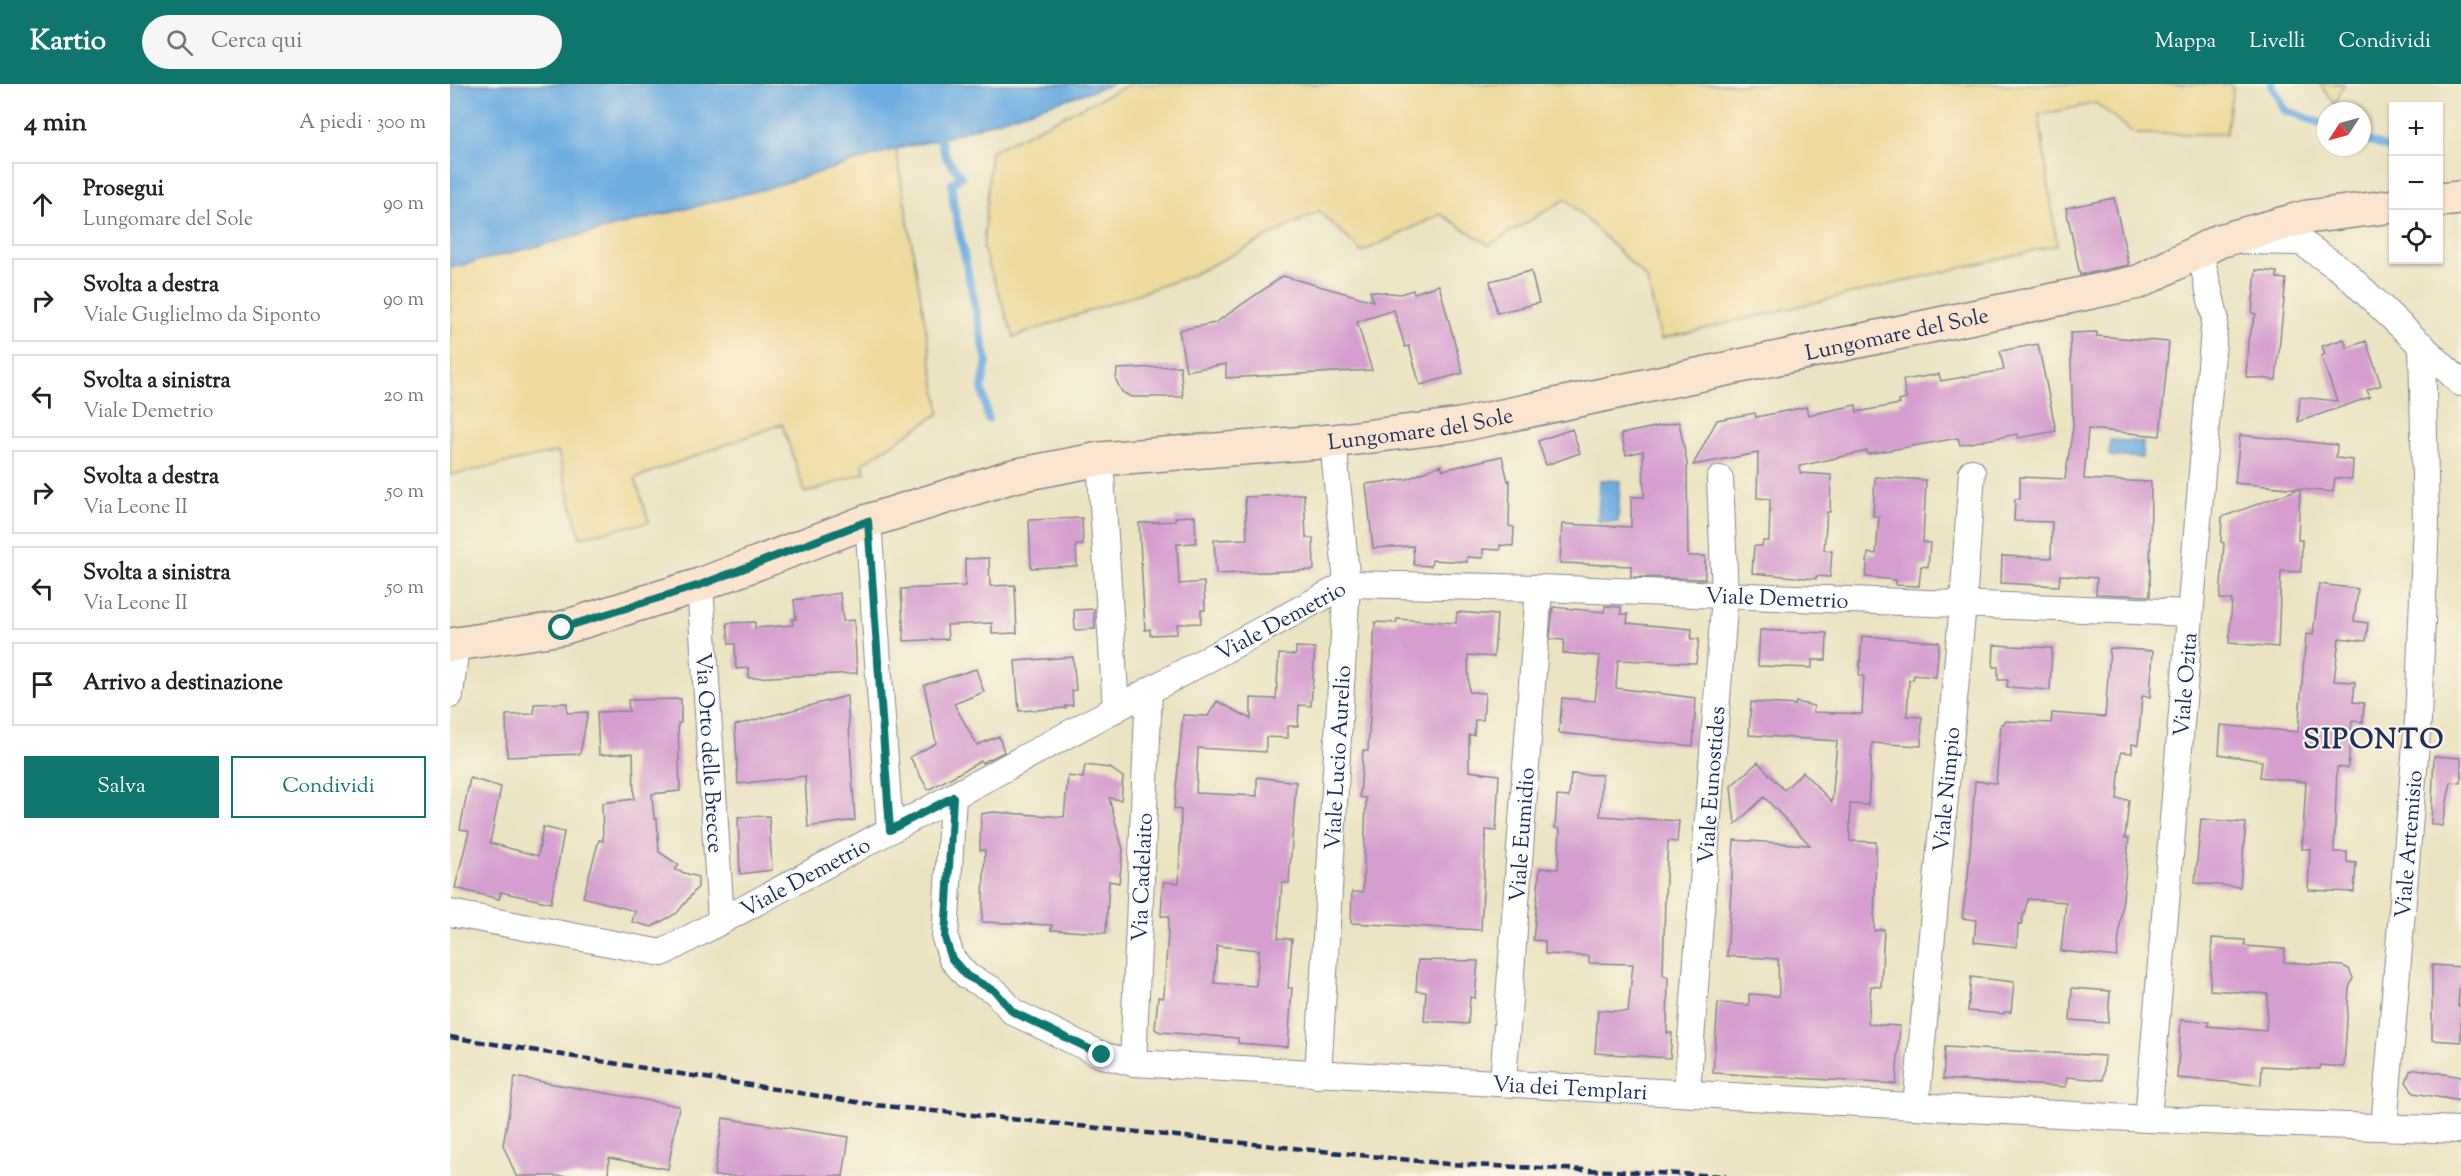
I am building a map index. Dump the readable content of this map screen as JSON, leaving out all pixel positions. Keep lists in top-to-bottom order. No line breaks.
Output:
{"streets":{"street":["Lungomare del Sole","Viale Demetrio","Viale Ozita","Via Orto delle Brecce","Viale Lucio Aurelio","Viale Eunostides","Viale Nimpio","Viale Eumidio","Viale Artemisio","Via Cadelaito","Via dei Templari"]},"crossings":[["Lungomare del Sole","Viale Ozita"],["Lungomare del Sole","Via Orto delle Brecce"],["Lungomare del Sole","Viale Lucio Aurelio"],["Viale Demetrio","Viale Ozita"],["Viale Demetrio","Via Orto delle Brecce"],["Viale Demetrio","Viale Lucio Aurelio"],["Viale Demetrio","Viale Eunostides"],["Viale Demetrio","Viale Nimpio"],["Viale Demetrio","Viale Eumidio"],["Viale Demetrio","Via Cadelaito"],["Viale Demetrio","Via dei Templari"],["Viale Ozita","Via dei Templari"],["Viale Lucio Aurelio","Via dei Templari"],["Viale Eunostides","Via dei Templari"],["Viale Nimpio","Via dei Templari"],["Viale Eumidio","Via dei Templari"],["Viale Artemisio","Via dei Templari"],["Via Cadelaito","Via dei Templari"]],"districts":["SIPONTO"],"north":"bottom left","page":{"header":"Kartio","search":"Cerca qui","nav":["Mappa","Livelli","Condividi"],"heading":["4 min","A piedi · 300 m"],"map_buttons":["+","−"],"list":[["Prosegui","Lungomare del Sole","90 m"],["Svolta a destra","Viale Guglielmo da Siponto","90 m"],["Svolta a sinistra","Viale Demetrio","20 m"],["Svolta a destra","Via Leone II","50 m"],["Svolta a sinistra","Via Leone II","50 m"],"Arrivo a destinazione"],"buttons":["Salva","Condividi"]}}
